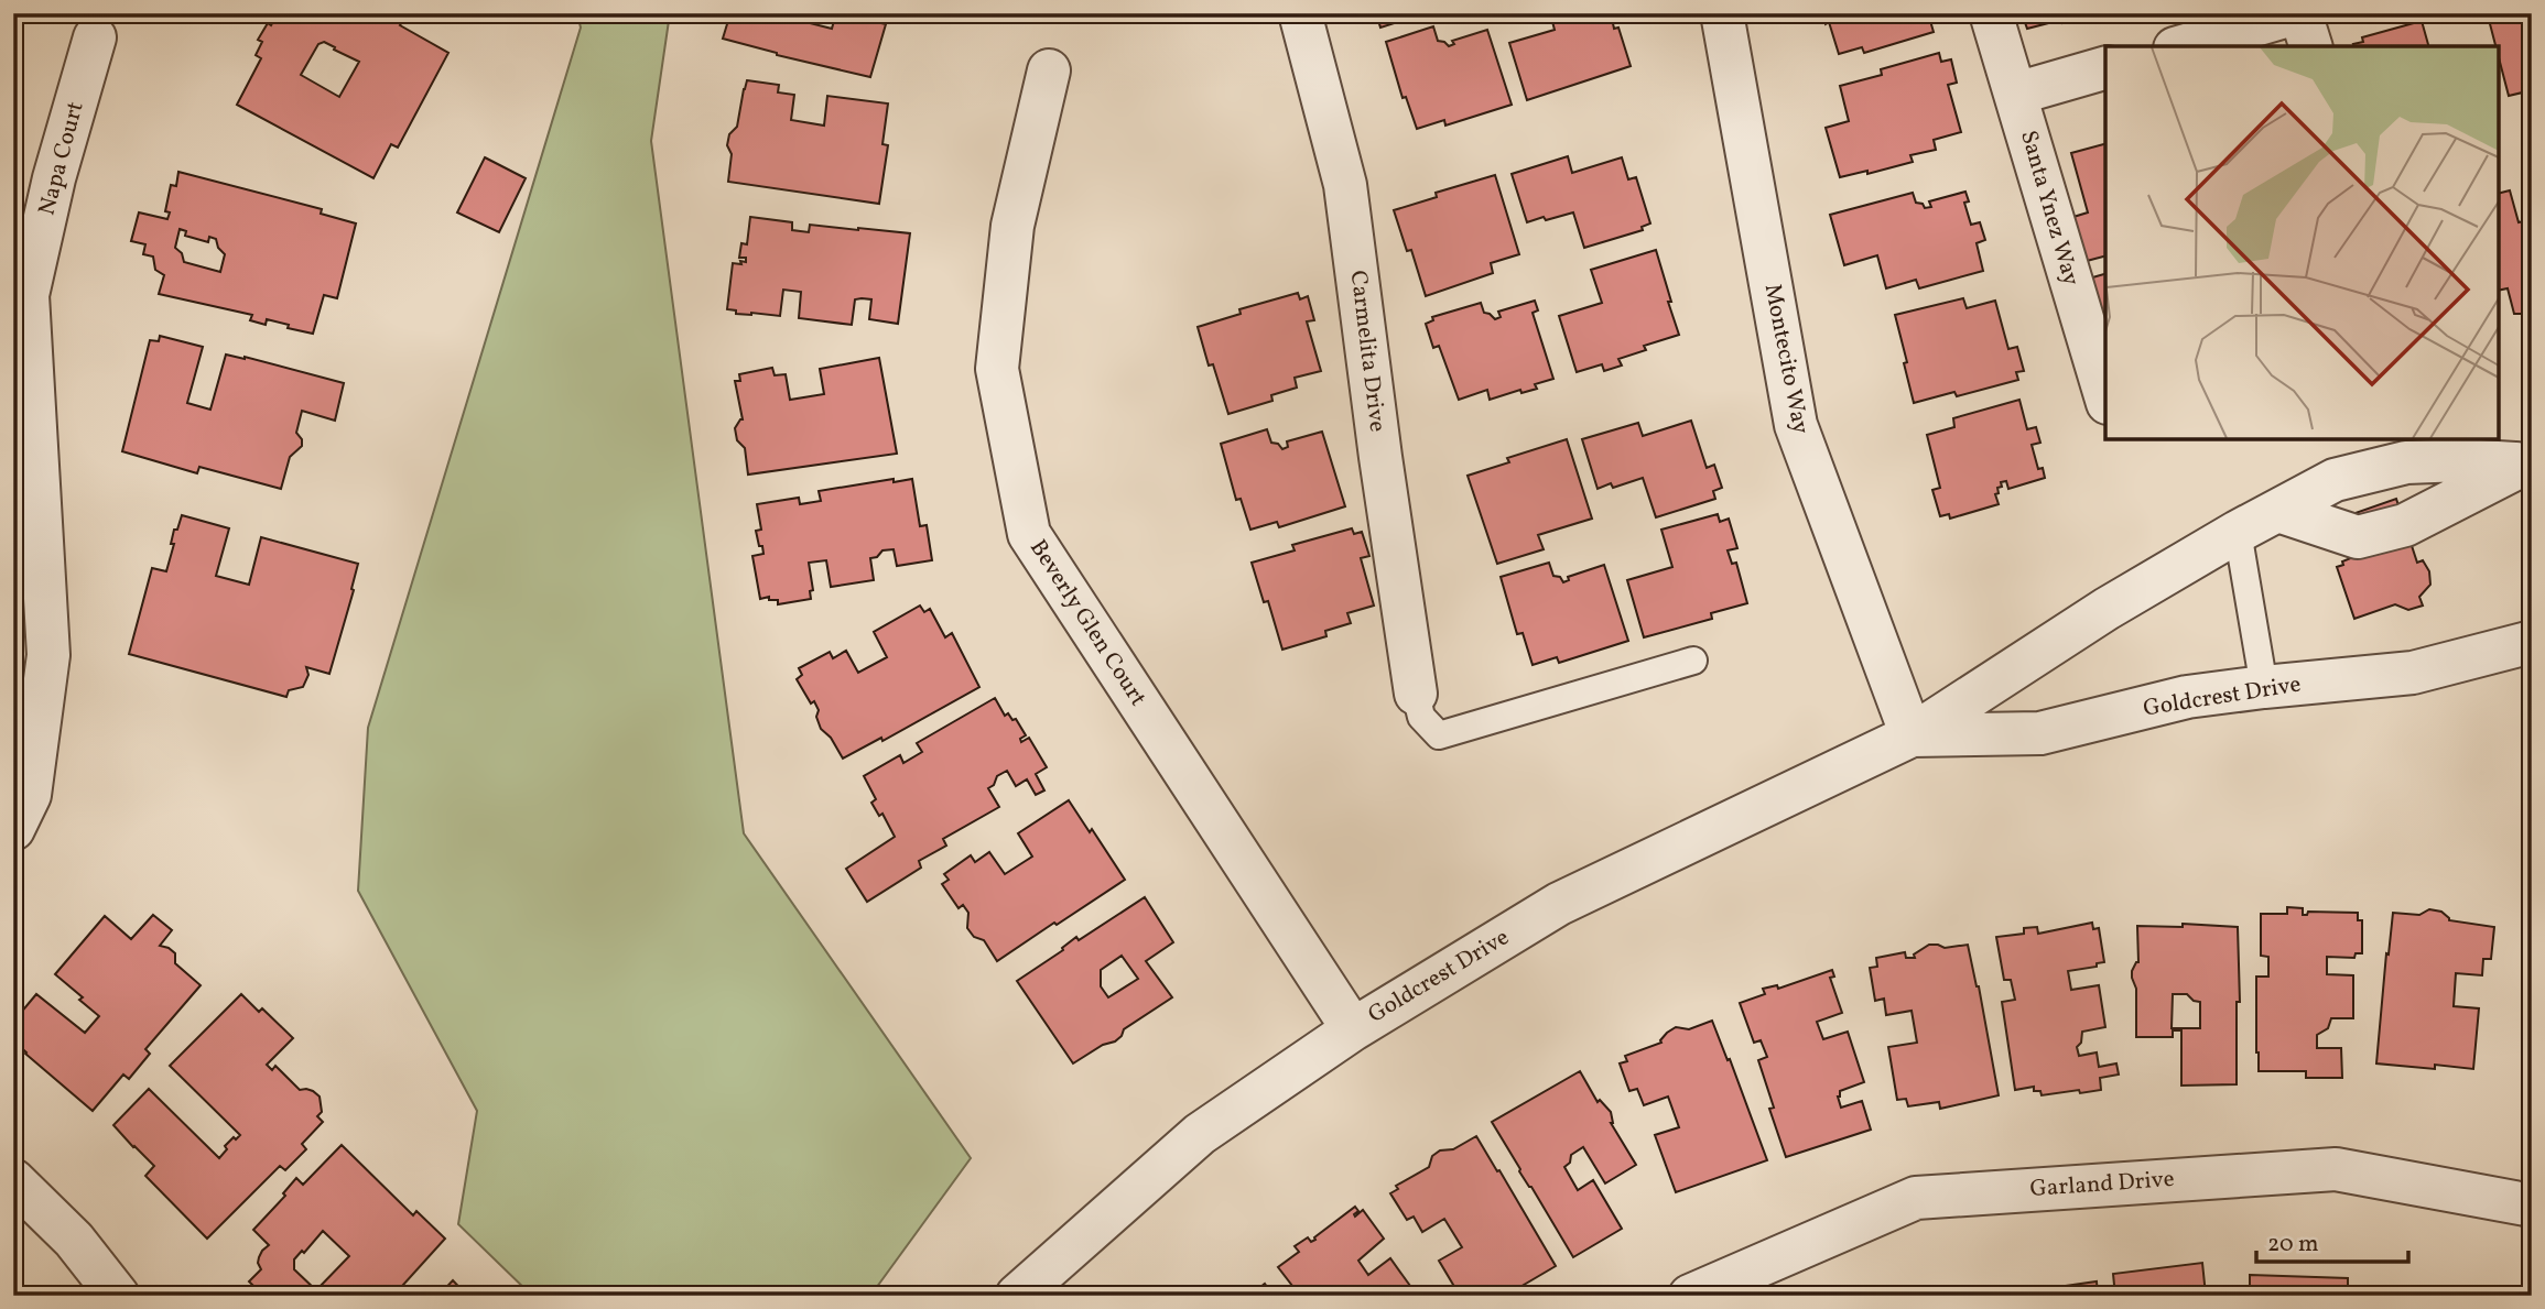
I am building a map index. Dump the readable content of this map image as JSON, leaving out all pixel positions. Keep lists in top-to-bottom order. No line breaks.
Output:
{"streets":{"street":["Napa Court","Santa Ynez Way","Carmelita Drive","Montecito Way","Beverly Glen Court","Goldcrest Drive","Garland Drive"]},"crossings":[["Montecito Way","Goldcrest Drive"],["Beverly Glen Court","Goldcrest Drive"]],"scale_bar":"20 m"}
